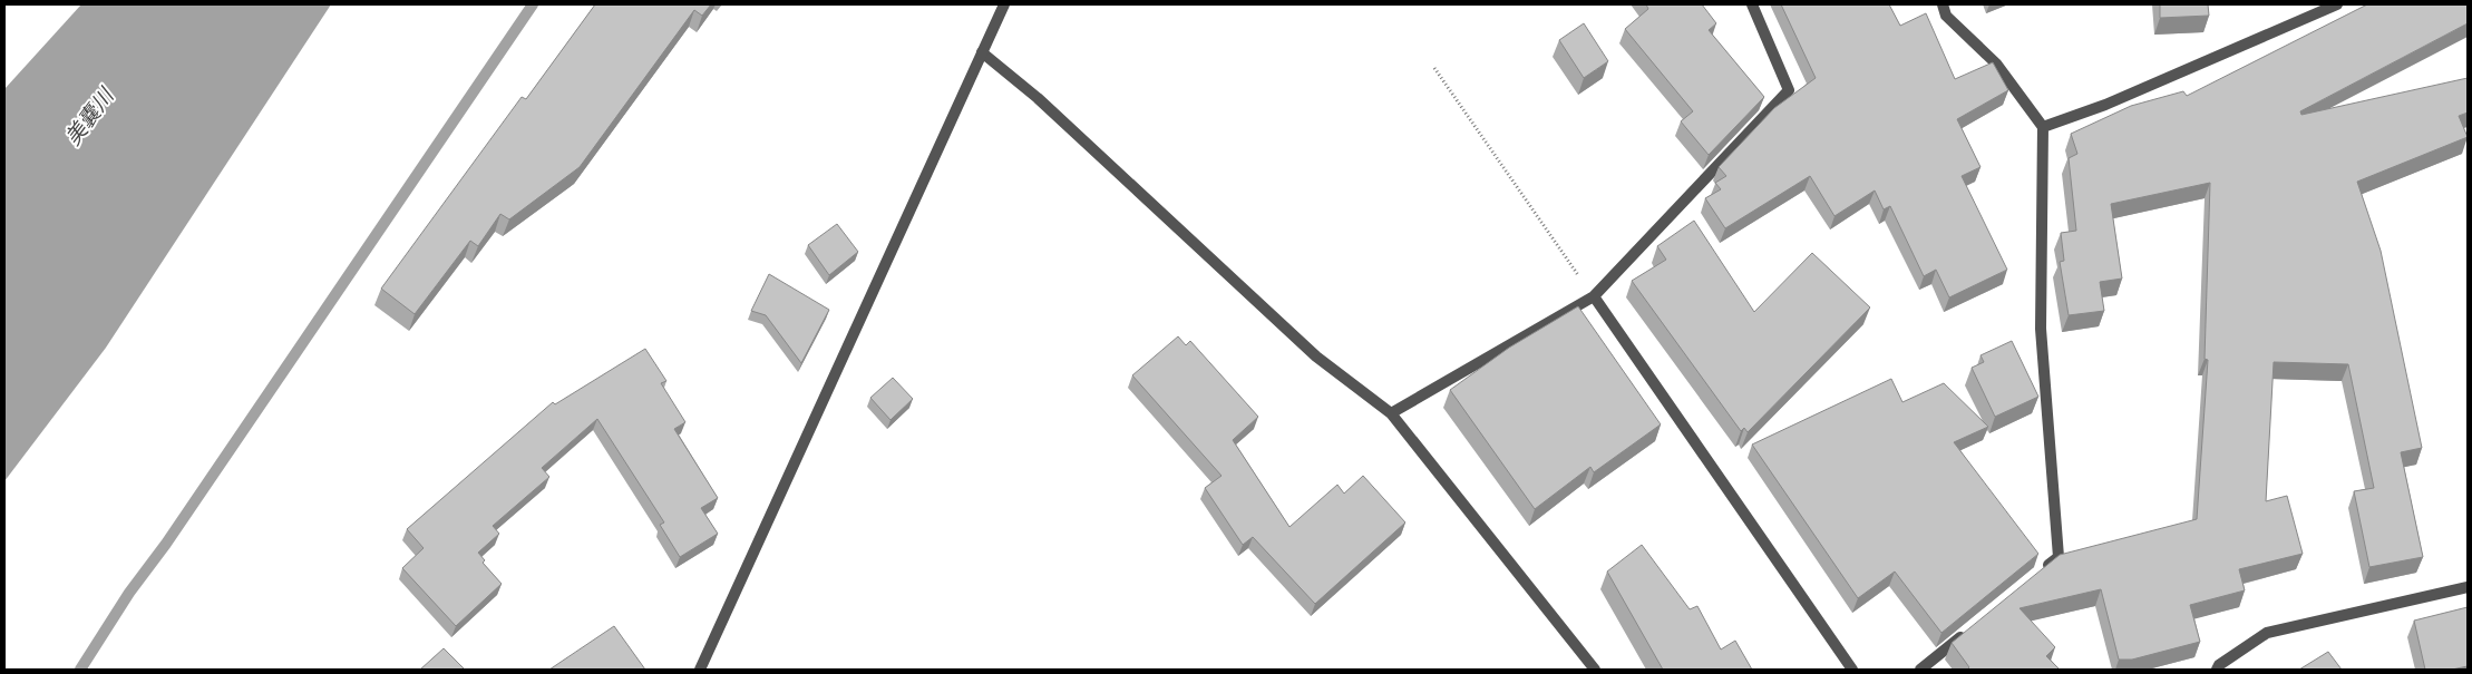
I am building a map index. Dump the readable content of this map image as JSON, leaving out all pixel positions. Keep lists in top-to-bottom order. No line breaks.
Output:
{"water":["美嚢川"]}
